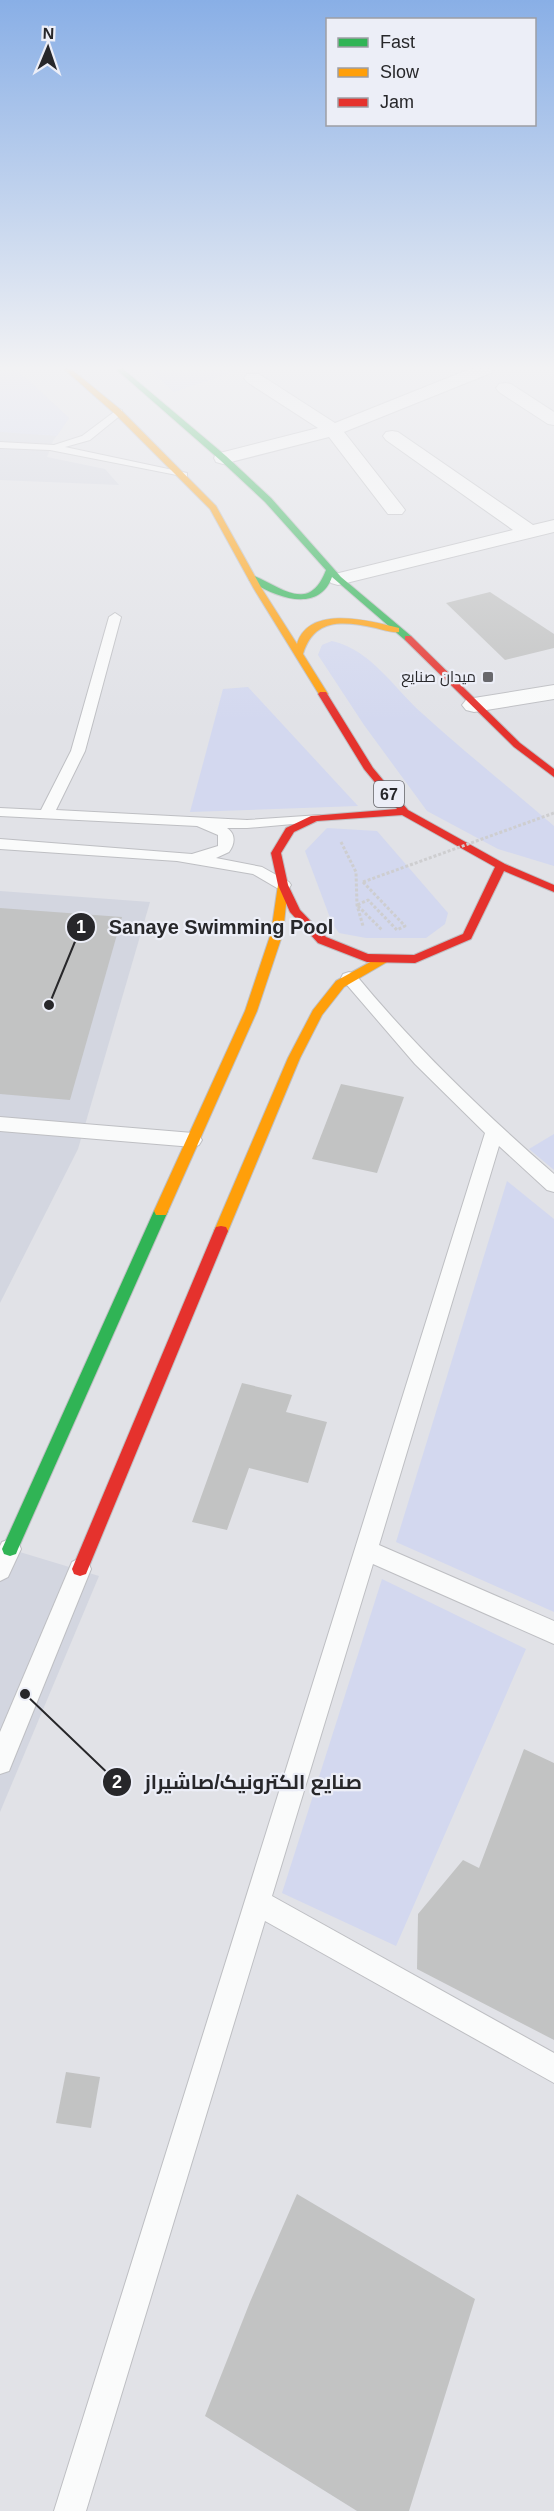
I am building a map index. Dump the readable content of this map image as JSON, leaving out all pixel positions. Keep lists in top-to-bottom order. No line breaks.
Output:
{"streets":{"main road":["67"]},"places":{"transit":["میدان صنایع"],"other":["Sanaye Swimming Pool","صنایع الکترونیک/صاشیراز"]},"legend":["Fast","Slow","Jam"],"north":"top"}
